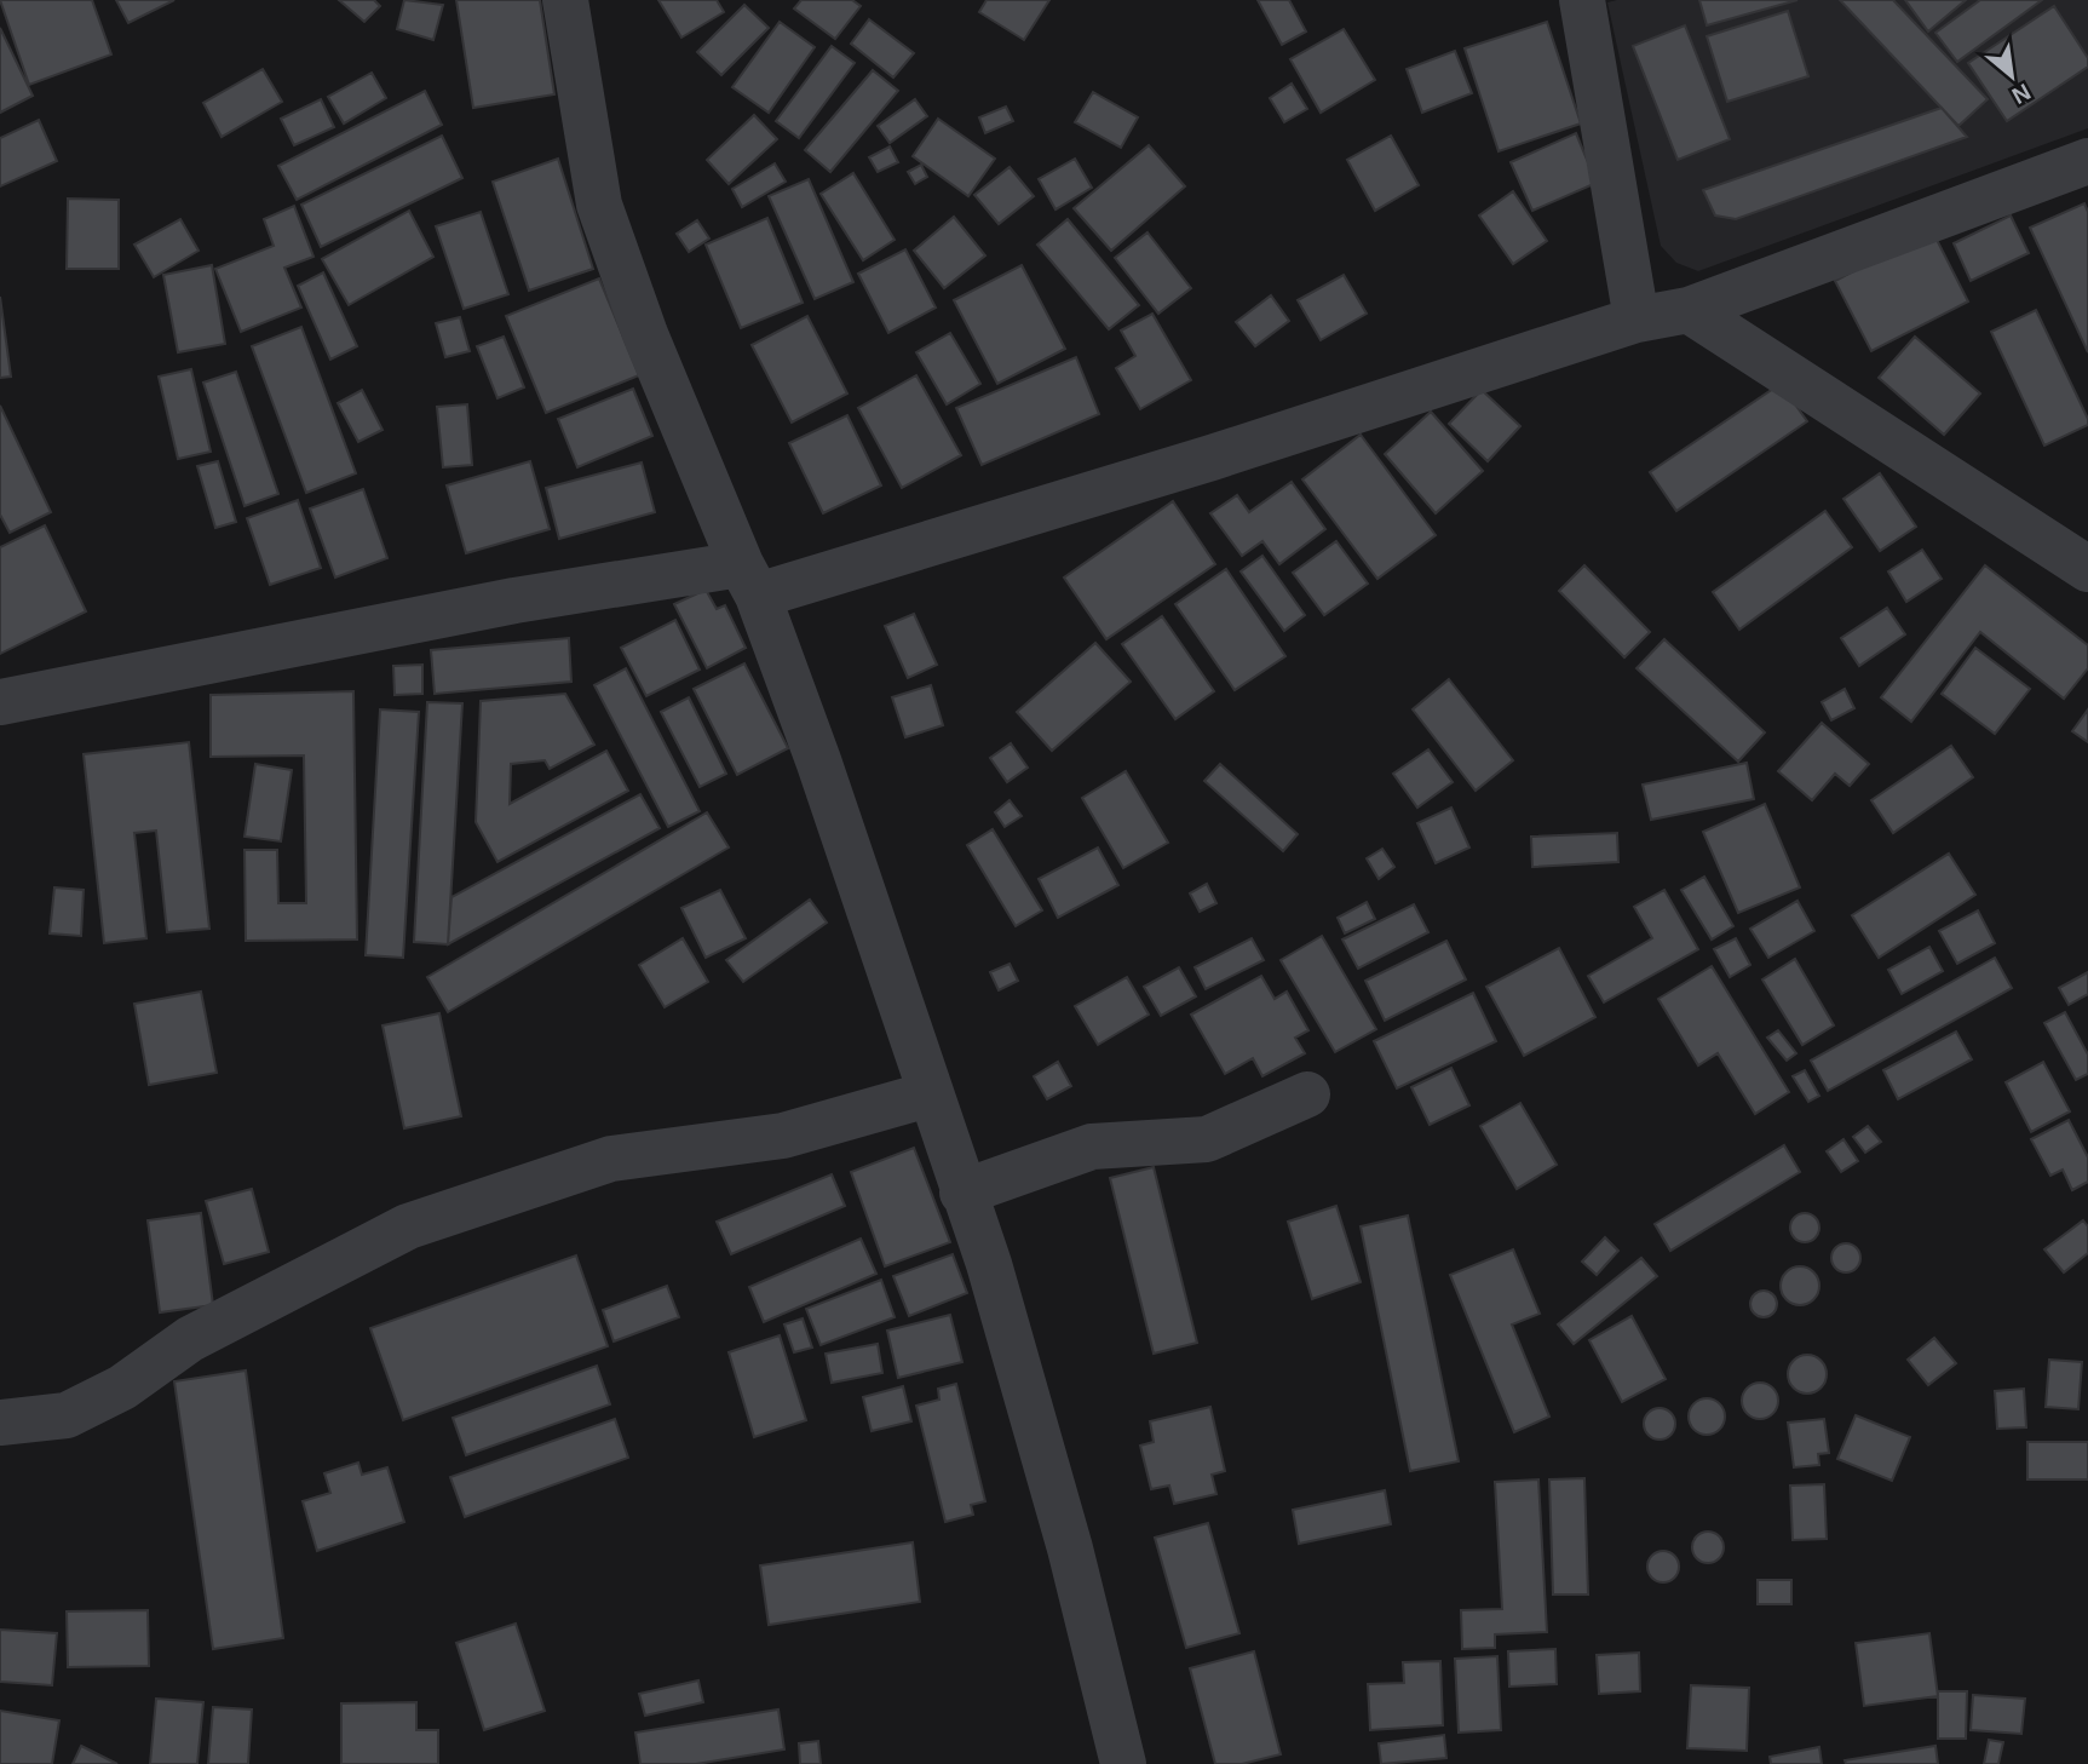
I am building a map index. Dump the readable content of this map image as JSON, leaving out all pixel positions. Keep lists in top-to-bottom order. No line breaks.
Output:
{"north":"bottom right"}
